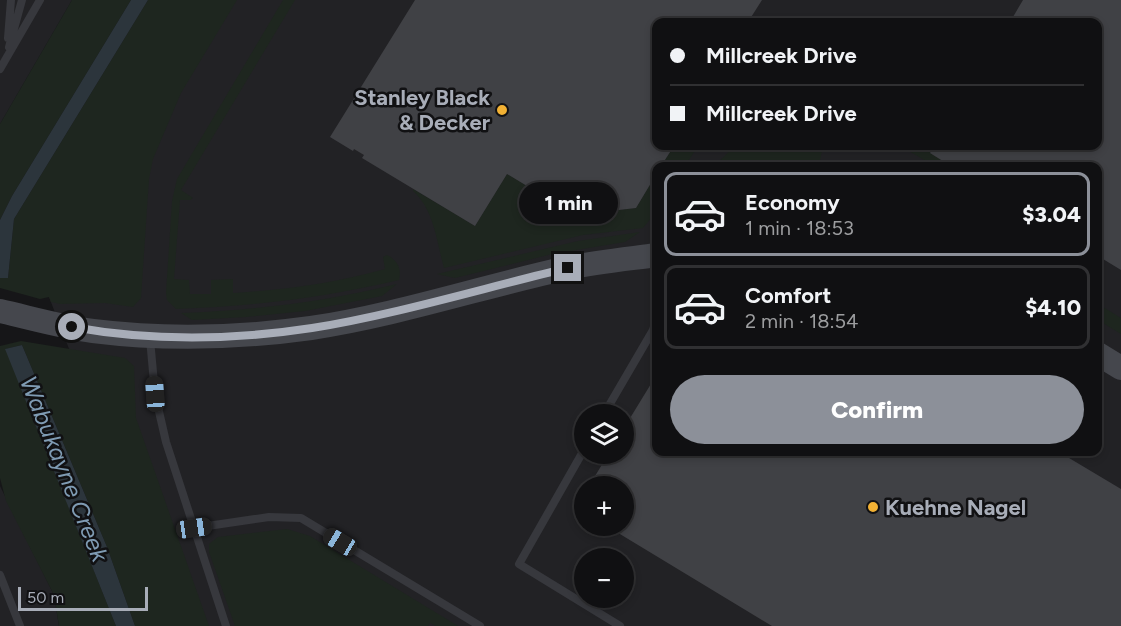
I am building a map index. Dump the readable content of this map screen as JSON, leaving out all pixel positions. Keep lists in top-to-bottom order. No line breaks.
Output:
{"water":["Wabukayne Creek"],"places":["Stanley Black & Decker","Kuehne Nagel"],"scale_bar":"50 m","page":{"banner":["Millcreek Drive","Millcreek Drive"],"list":[{"name":"Economy","note":"1 min · 18:53","value":"$3.04"},{"name":"Comfort","note":"2 min · 18:54","value":"$4.10"}],"bubble":"1 min","buttons":"Confirm","map_buttons":["+","−"],"scale":"50 m"}}
